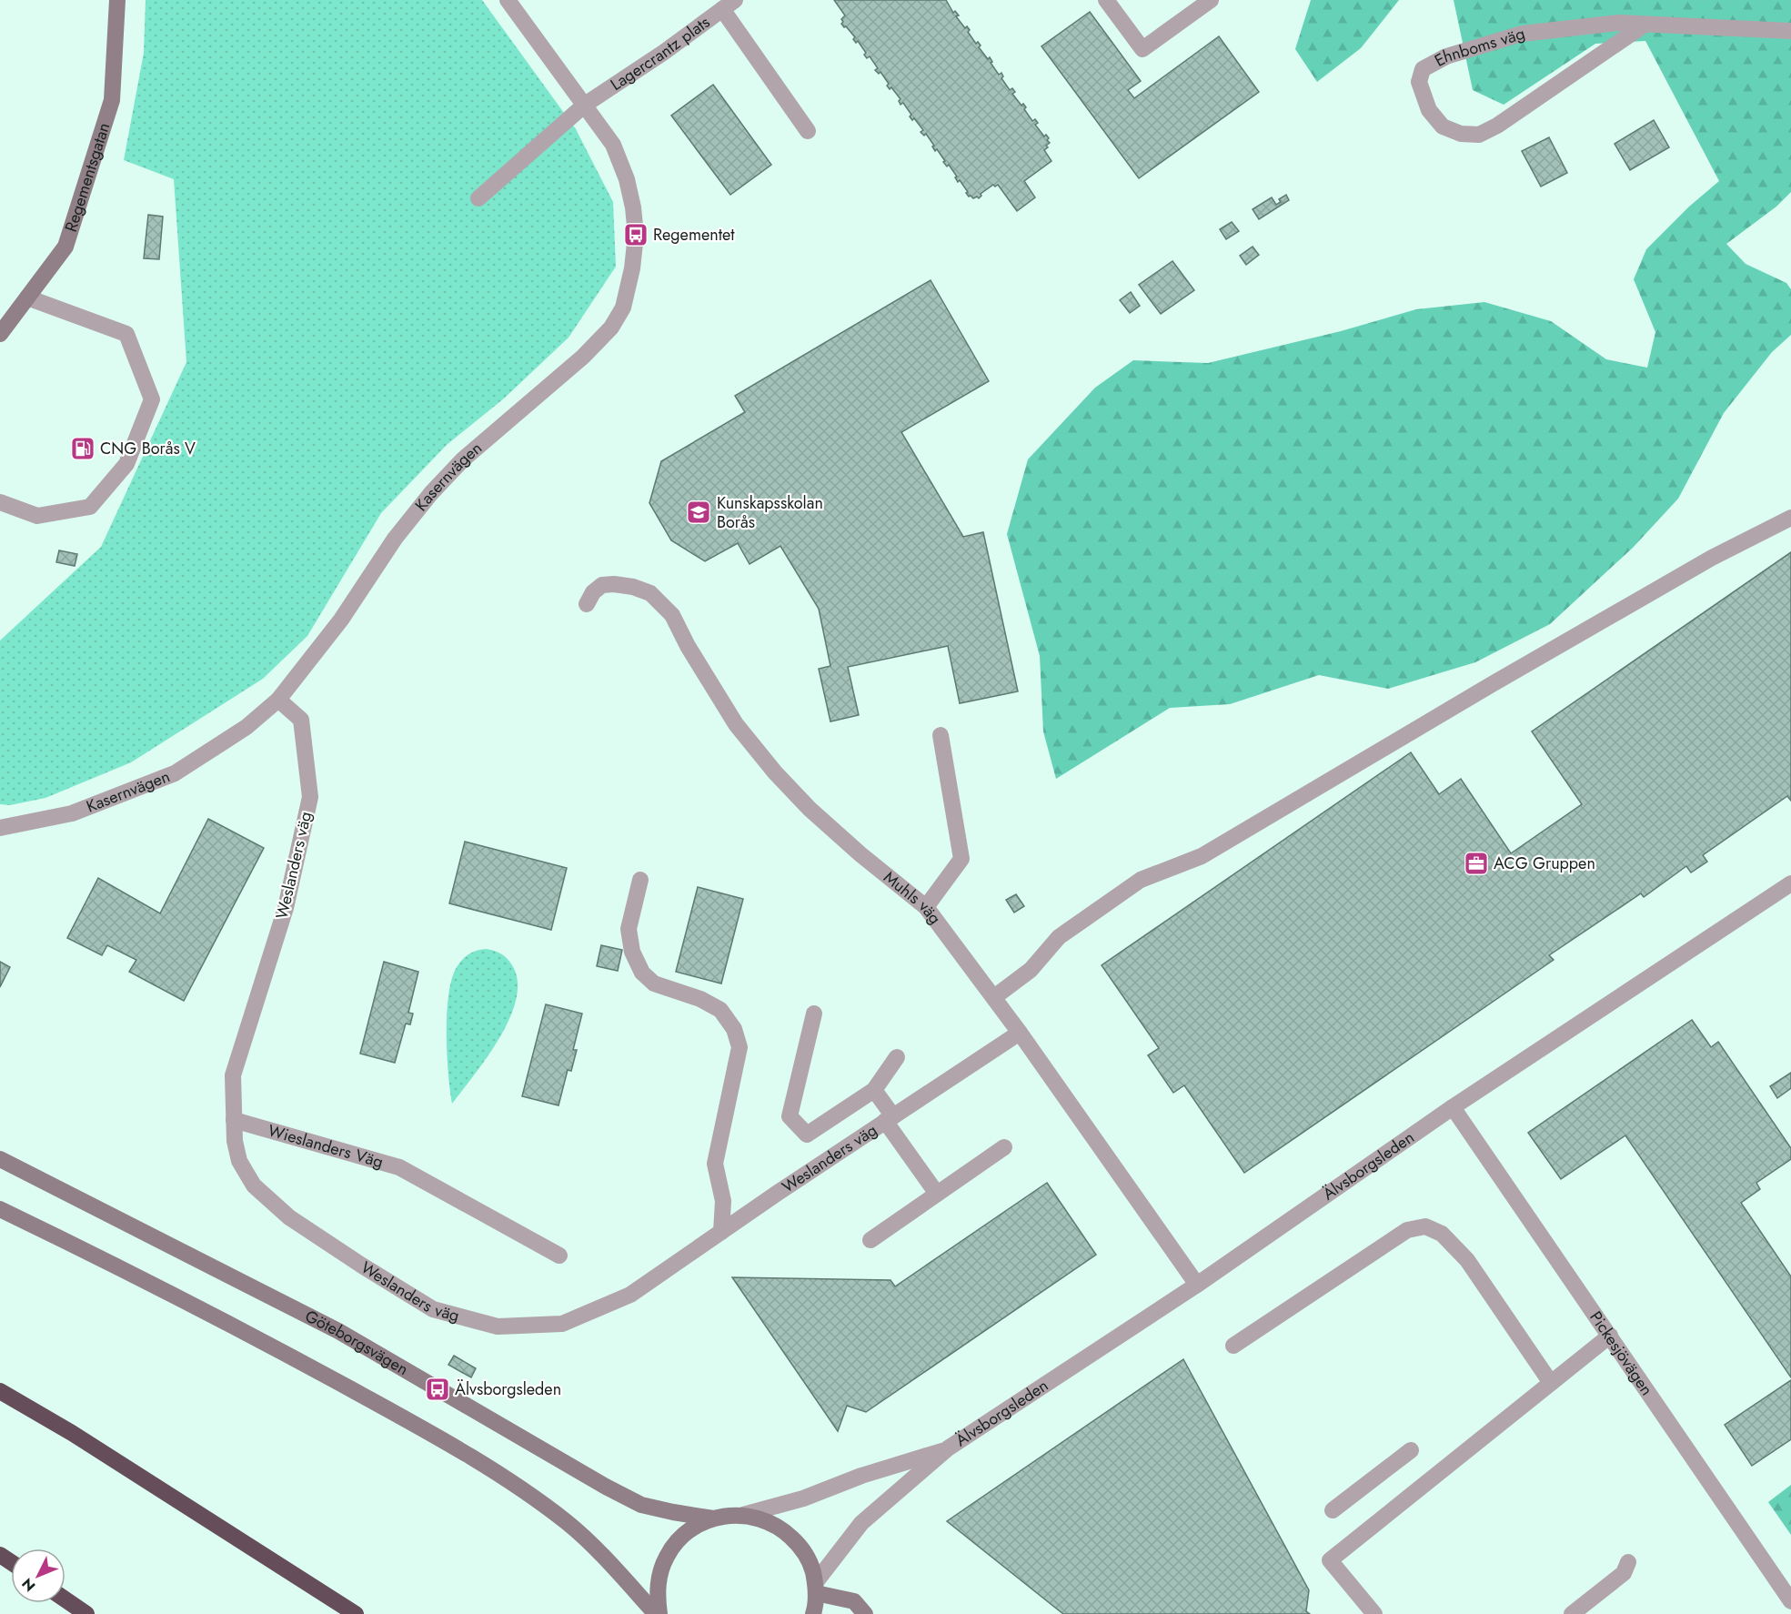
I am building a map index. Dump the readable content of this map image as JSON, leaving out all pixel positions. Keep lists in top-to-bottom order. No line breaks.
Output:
{"streets":{"main road":["Regementsgatan","Göteborgsvägen"],"street":["Ehnboms väg","Lagercrantz plats","Kasernvägen","Weslanders väg","Muhls väg","Wieslanders Väg","Älvsborgsleden","Pickesjövägen"]},"crossings":[["Lagercrantz plats","Kasernvägen"],["Kasernvägen","Weslanders väg"],["Weslanders väg","Muhls väg"],["Weslanders väg","Wieslanders Väg"],["Muhls väg","Älvsborgsleden"],["Älvsborgsleden","Göteborgsvägen"],["Älvsborgsleden","Pickesjövägen"]],"places":{"bus stop":["Regementet","Älvsborgsleden"],"fuel station":["CNG Borås V"],"school or university":["Kunskapsskolan Borås"],"office":["ACG Gruppen"]},"north":"bottom left"}
